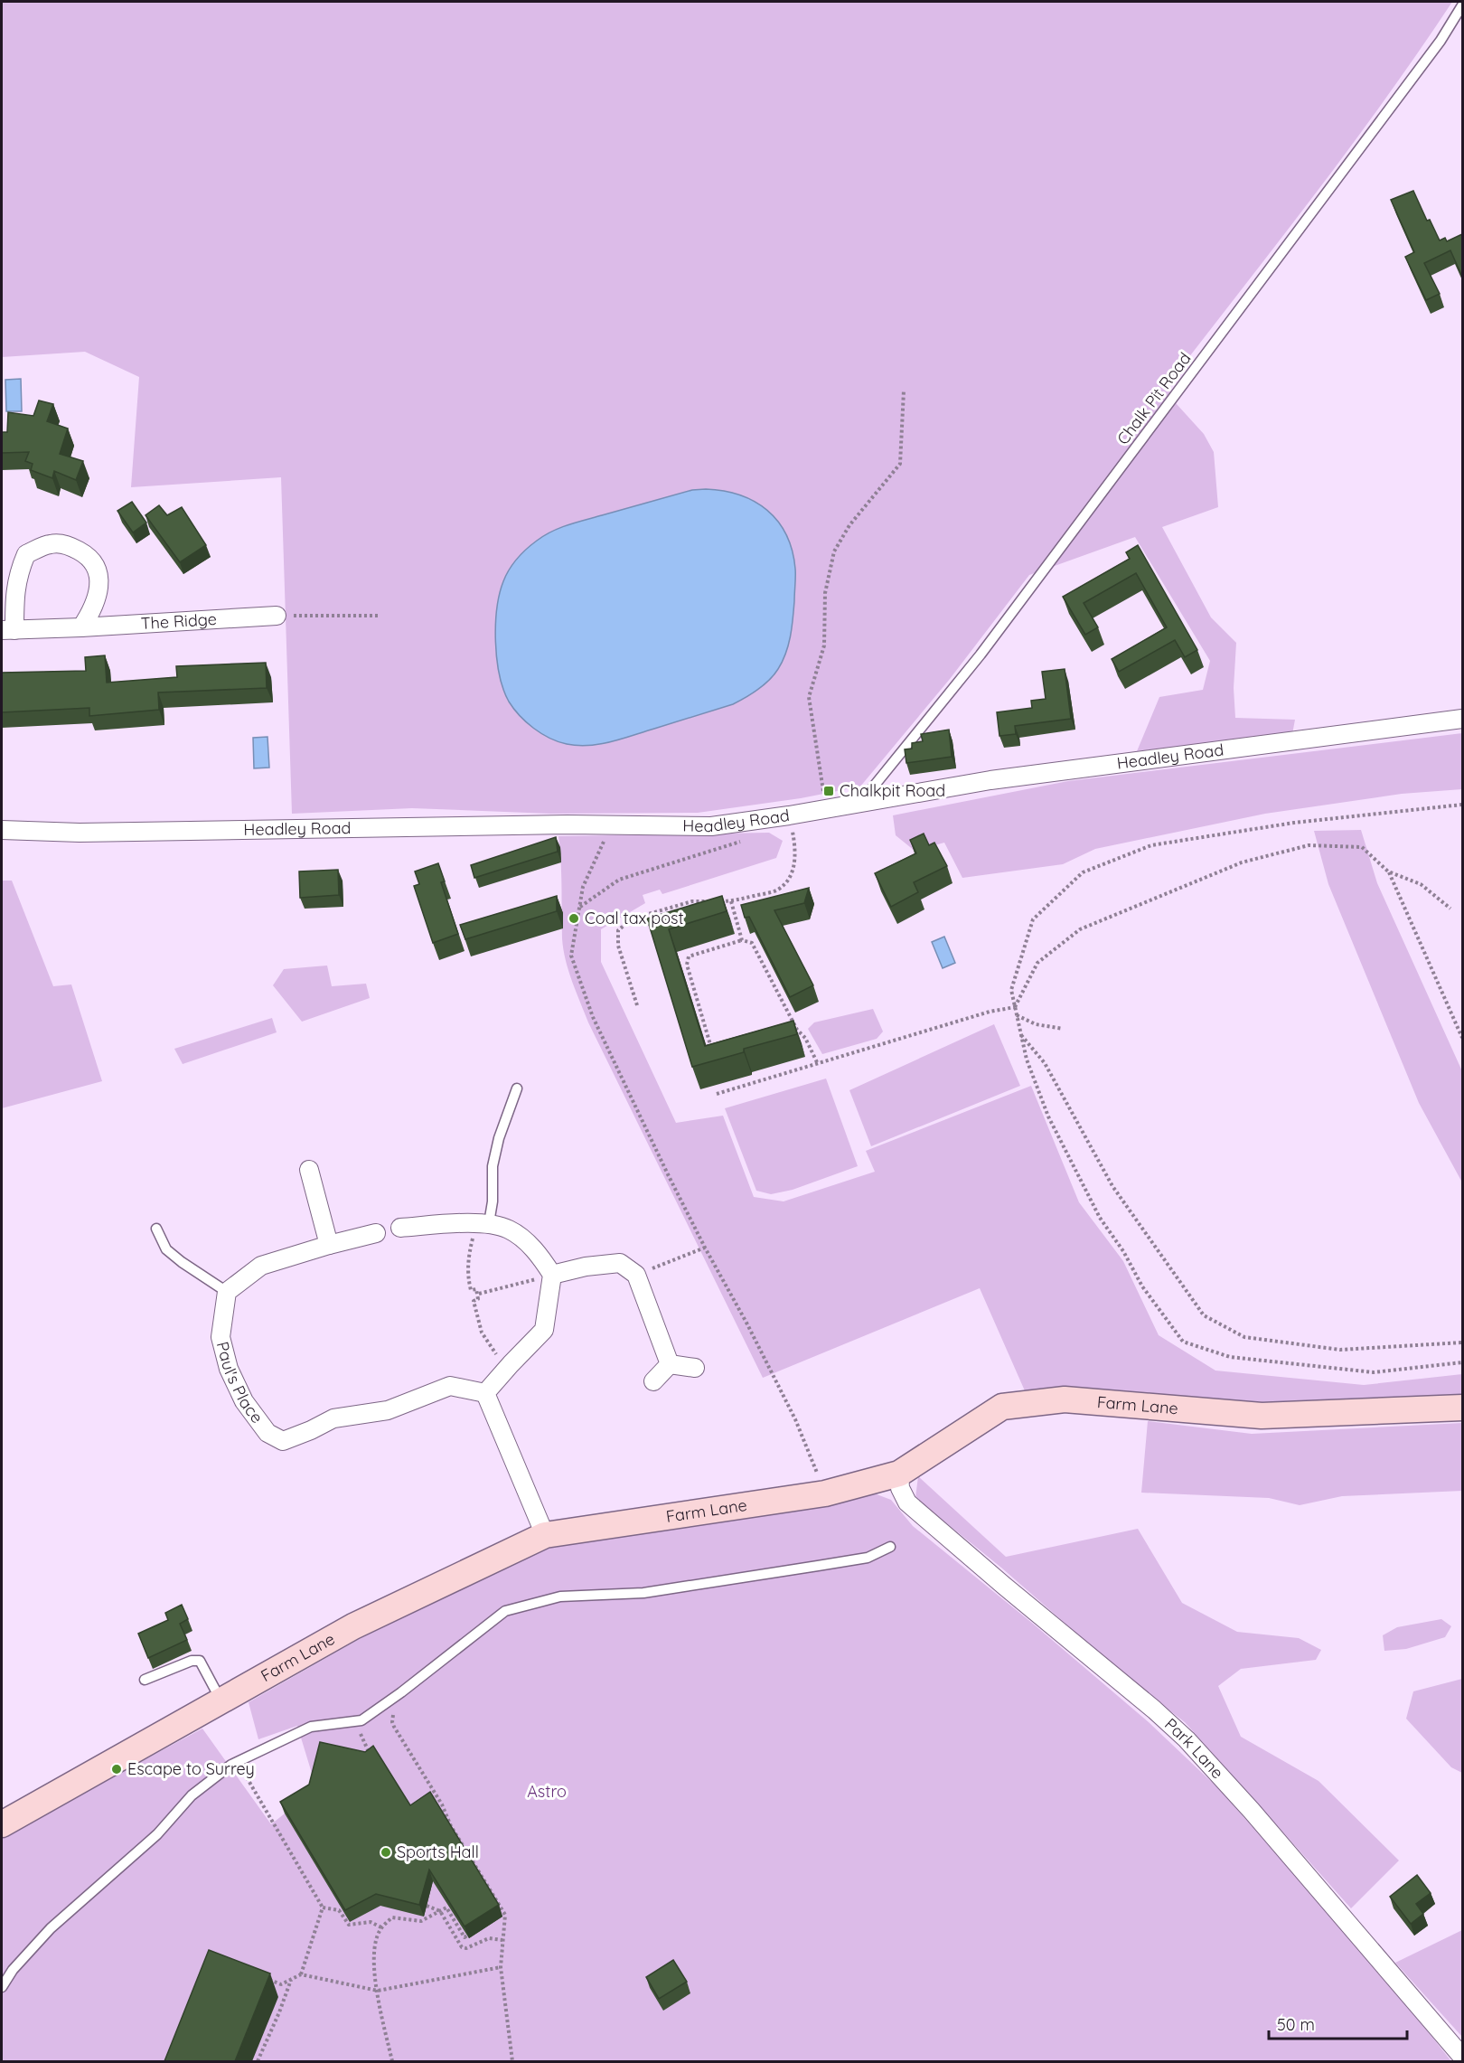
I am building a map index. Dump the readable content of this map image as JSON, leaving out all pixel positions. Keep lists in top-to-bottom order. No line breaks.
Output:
{"streets":{"street":["The Ridge","Headley Road","Paul's Place","Farm Lane","Park Lane"],"lane":["Chalk Pit Road"]},"crossings":[["Chalk Pit Road","Headley Road"],["Farm Lane","Park Lane"]],"parks":["Astro"],"places":{"transit":["Chalkpit Road"],"other":["Coal tax post","Escape to Surrey","Sports Hall"]},"scale_bar":"50 m"}
